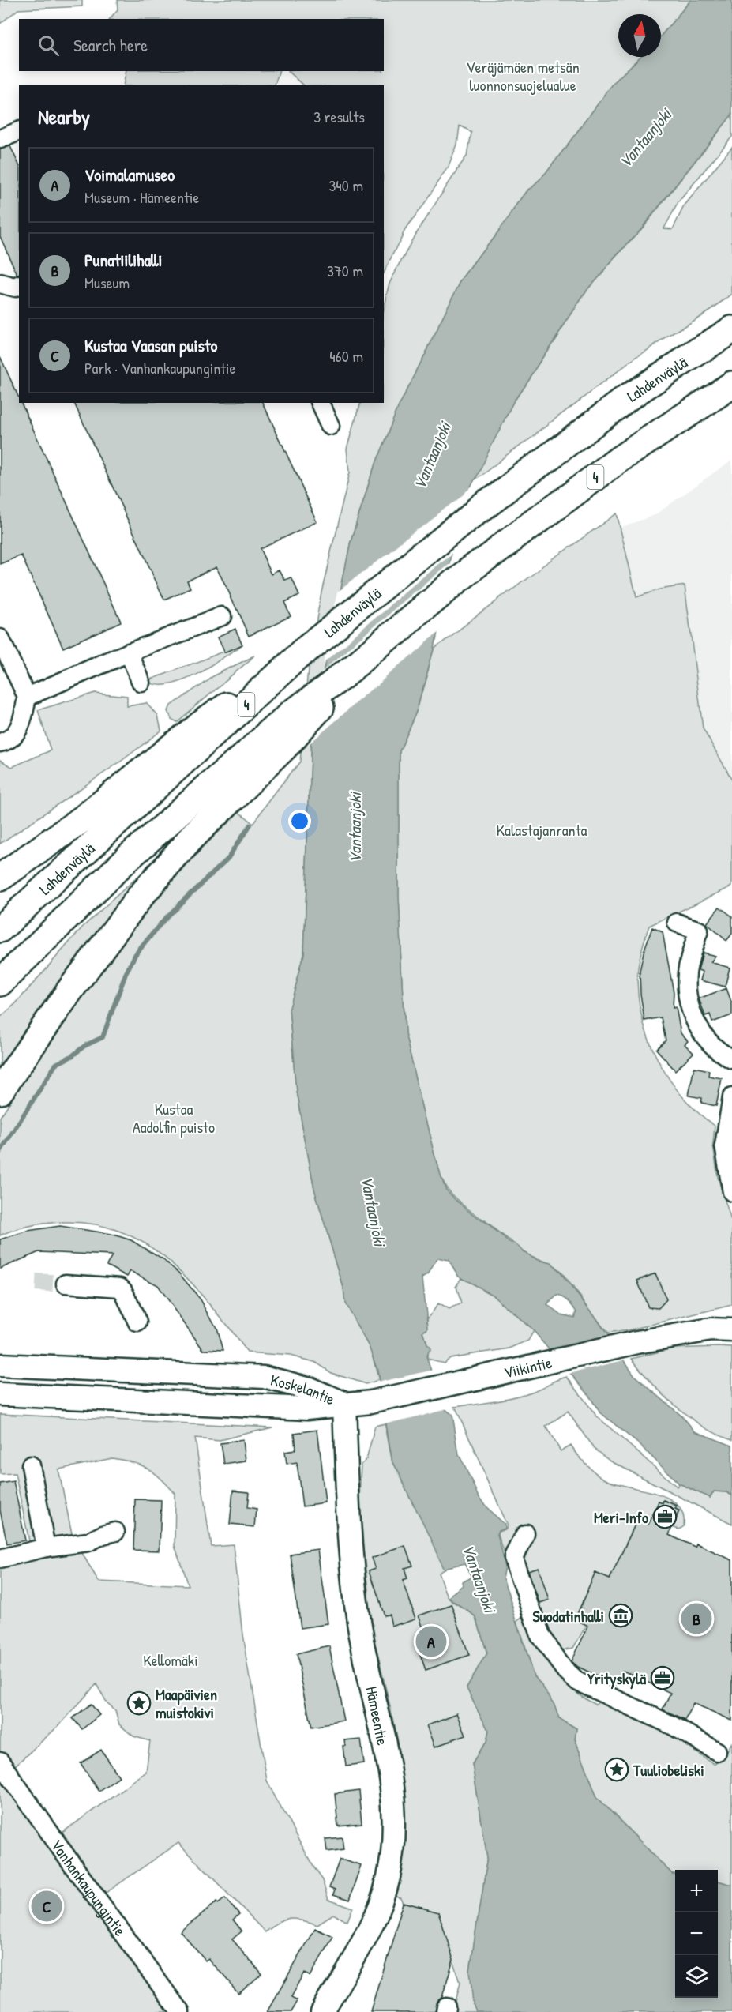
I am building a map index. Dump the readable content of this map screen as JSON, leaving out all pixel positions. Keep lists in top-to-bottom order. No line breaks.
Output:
{"streets":{"highway":["Lahdenväylä","4"],"main road":["Viikintie","Koskelantie","Hämeentie"],"street":["Vanhankaupungintie"]},"crossings":[["Viikintie","Koskelantie"],["Viikintie","Hämeentie"],["Koskelantie","Hämeentie"]],"water":["Vantaanjoki"],"parks":["Veräjämäen metsän luonnonsuojelualue","Kalastajanranta","Kustaa Aadolfin puisto","Kellomäki"],"places":{"office":["Meri-Info","Yrityskylä"],"museum":["Suodatinhalli"],"place":["Maapäivien muistokivi","Tuuliobeliski"]},"north":"top","page":{"search":"Search here","heading":["Nearby","3 results"],"list":[{"mark":"A","name":"Voimalamuseo","note":"Museum · Hämeentie","value":"340 m"},{"mark":"B","name":"Punatiilihalli","note":"Museum","value":"370 m"},{"mark":"C","name":"Kustaa Vaasan puisto","note":"Park · Vanhankaupungintie","value":"460 m"}],"pins":["B","A","C"],"map_buttons":["+","−"]}}
